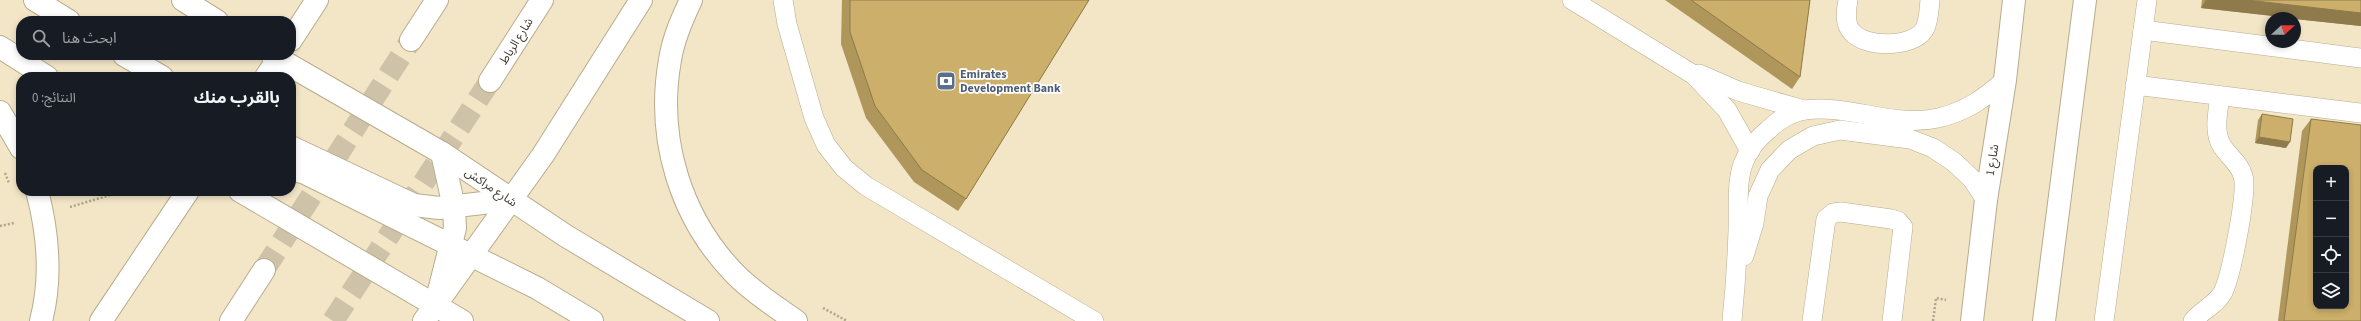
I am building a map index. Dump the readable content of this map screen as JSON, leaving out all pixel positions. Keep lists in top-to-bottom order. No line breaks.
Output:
{"streets":{"main road":["شارع الرباط","شارع 1","شارع مراكش"]},"places":{"bank":["Emirates Development Bank"]},"north":"right","page":{"search":"ابحث هنا","heading":["بالقرب منك","النتائج: 0"],"map_buttons":["+","−"]}}
